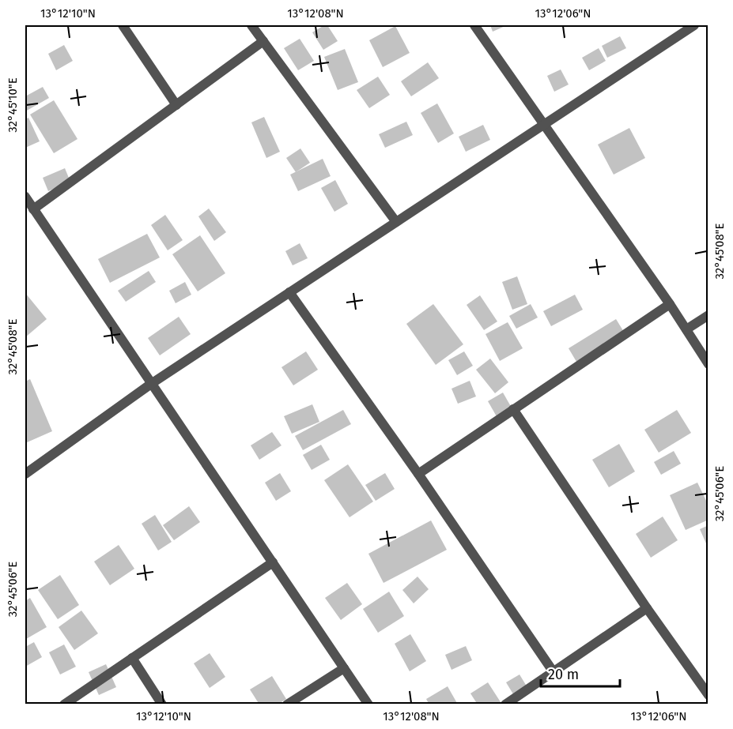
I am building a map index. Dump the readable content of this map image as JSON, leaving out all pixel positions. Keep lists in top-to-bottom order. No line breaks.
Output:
{"scale_bar":"20 m","coordinates":["13°12'10\"N","13°12'08\"N","13°12'06\"N","32°45'10\"E","32°45'08\"E","32°45'06\"E"]}
